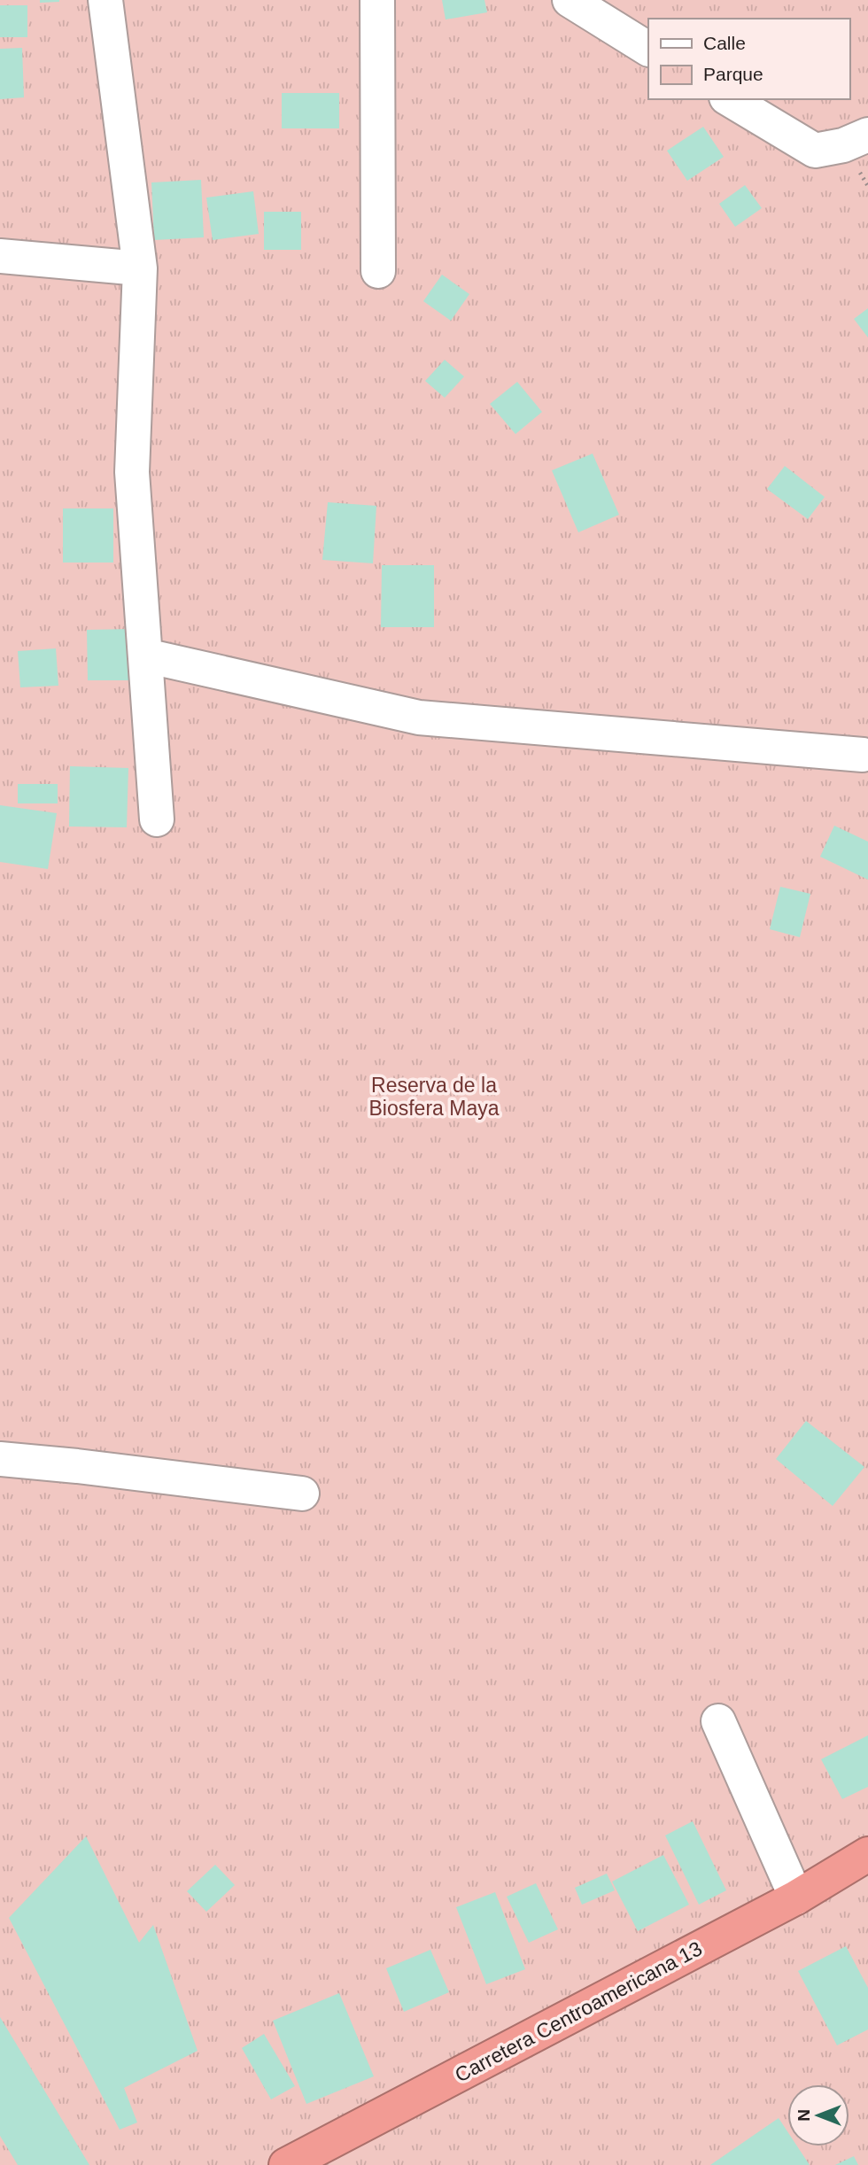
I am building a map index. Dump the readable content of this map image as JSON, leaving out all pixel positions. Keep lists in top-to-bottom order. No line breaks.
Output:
{"streets":{"highway":["Carretera Centroamericana 13"]},"parks":["Reserva de la Biosfera Maya"],"legend":["Calle","Parque"],"north":"left"}
